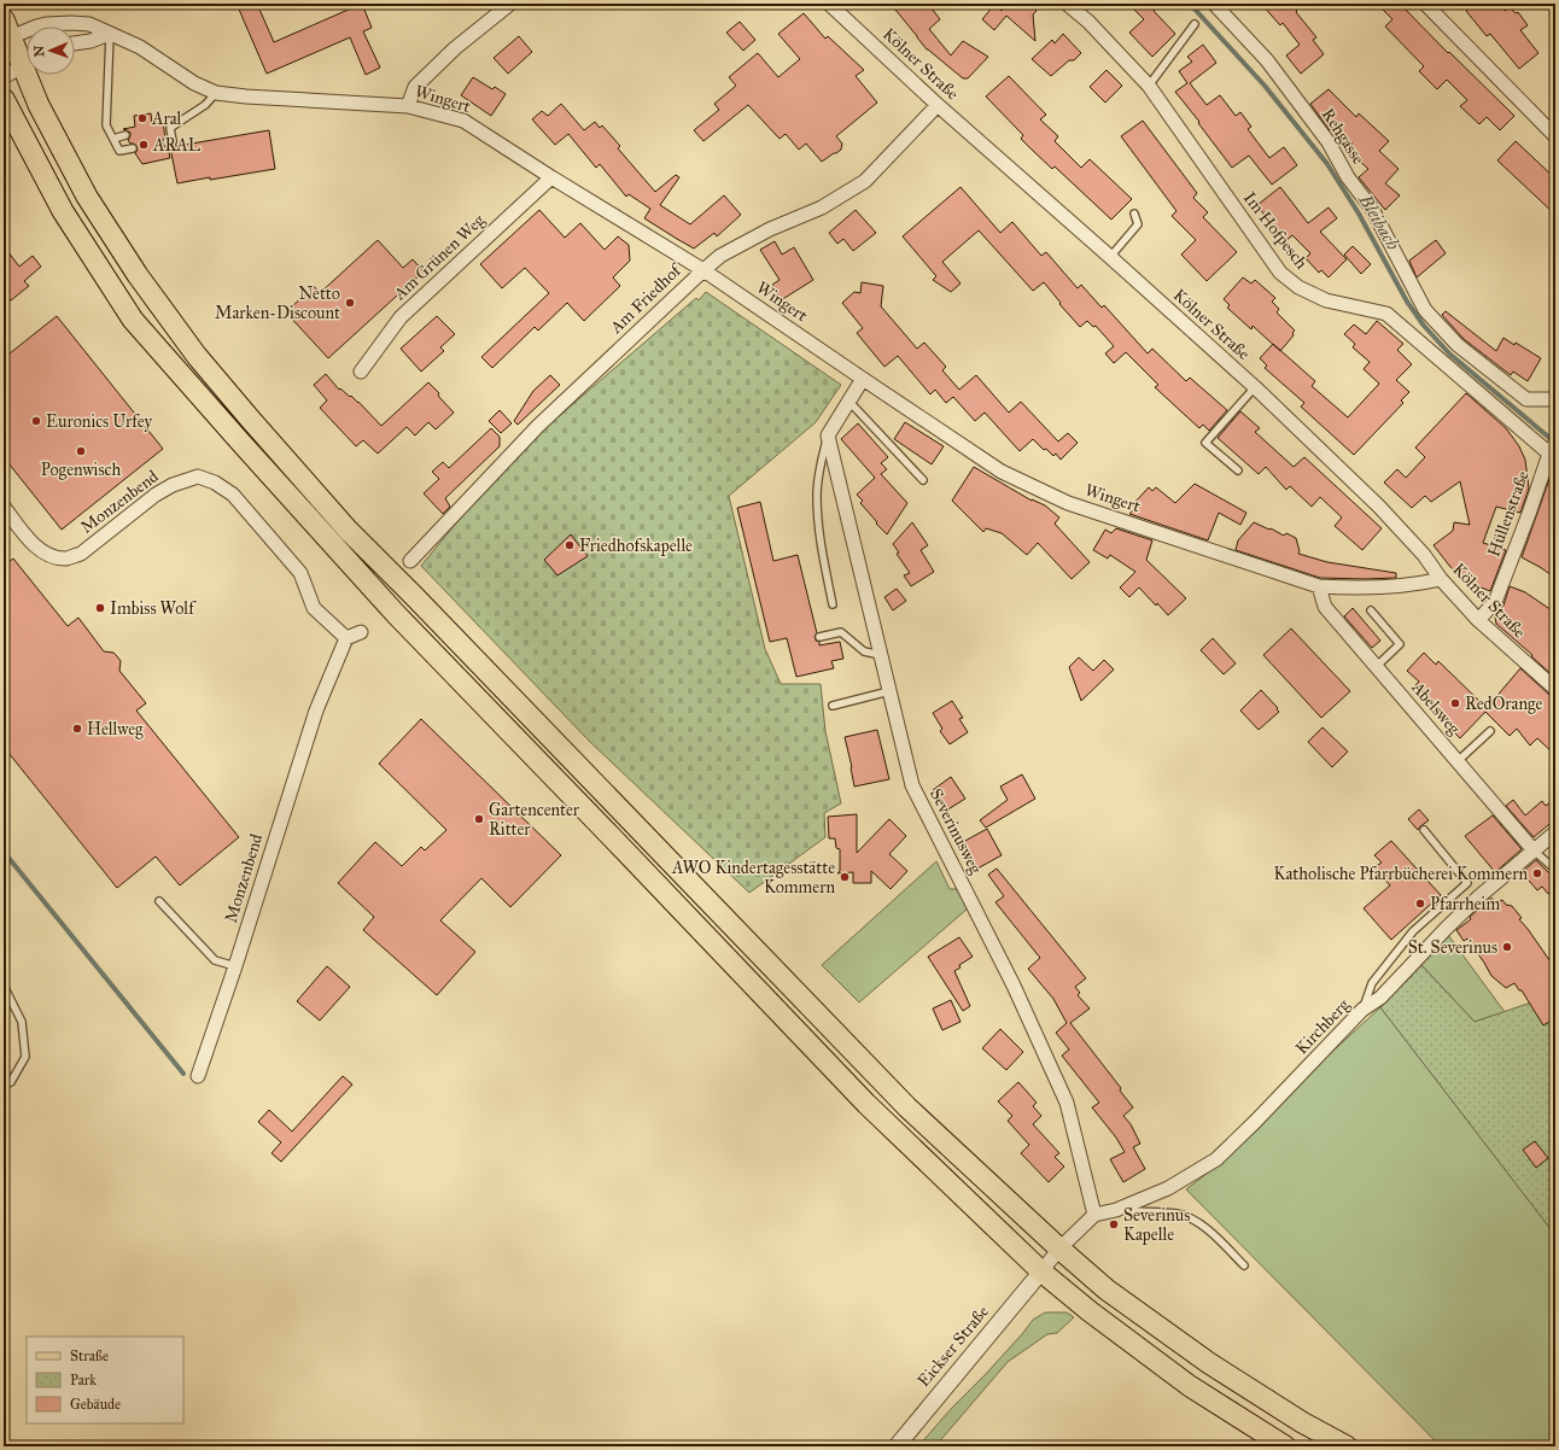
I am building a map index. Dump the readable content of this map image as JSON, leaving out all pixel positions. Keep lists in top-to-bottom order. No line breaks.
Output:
{"streets":{"street":["Kölner Straße","Wingert","Rehgasse","Im Hofpesch","Am Grünen Weg","Am Friedhof","Monzenbend","Hüllenstraße","Abelsweg","Severinusweg","Kirchberg","Eickser Straße"]},"crossings":[["Kölner Straße","Wingert"],["Kölner Straße","Am Friedhof"],["Kölner Straße","Hüllenstraße"],["Wingert","Am Grünen Weg"],["Wingert","Am Friedhof"],["Wingert","Abelsweg"],["Im Hofpesch","Hüllenstraße"],["Abelsweg","Kirchberg"],["Severinusweg","Kirchberg"]],"water":["Bleibach"],"places":["Aral","ARAL","Netto Marken-Discount","Euronics Urfey","Pogenwisch","Friedhofskapelle","Imbiss Wolf","RedOrange","Hellweg","Gartencenter Ritter","Katholische Pfarrbücherei Kommern","AWO Kindertagesstätte Kommern","Pfarrheim","St. Severinus","Severinus Kapelle"],"legend":["Straße","Park","Gebäude"],"north":"left"}
